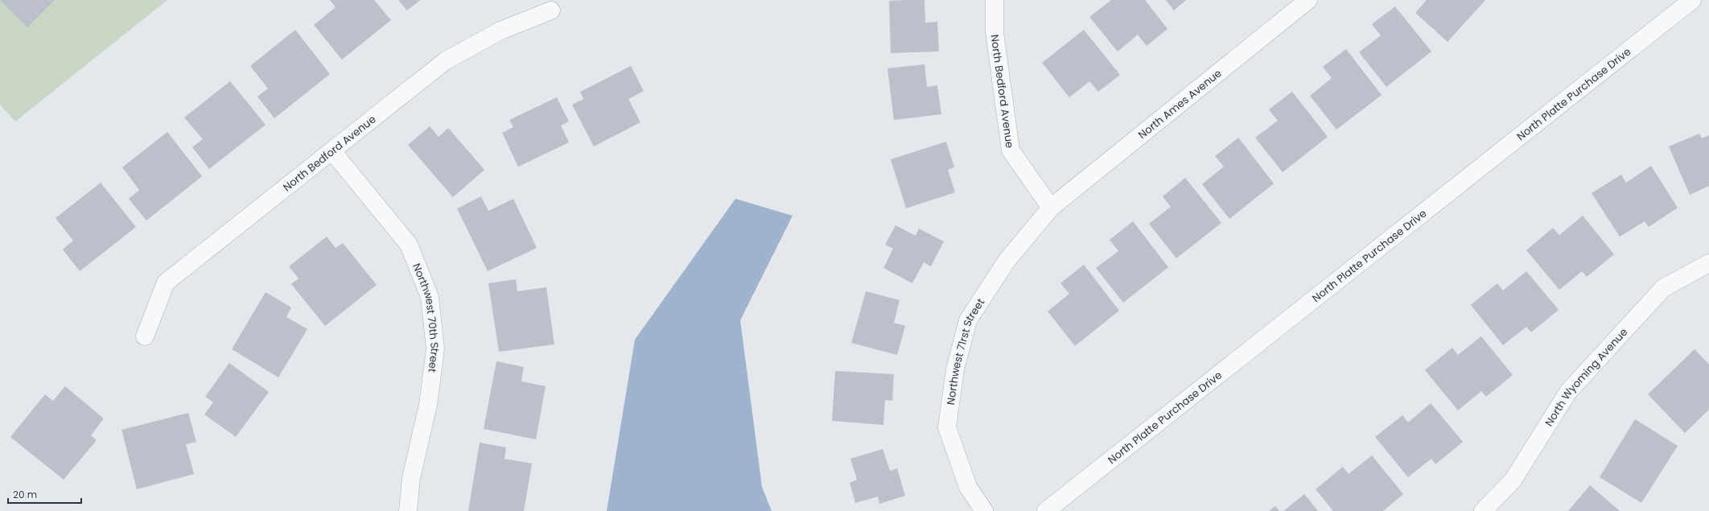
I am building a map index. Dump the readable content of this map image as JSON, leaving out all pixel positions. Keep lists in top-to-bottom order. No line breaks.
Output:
{"streets":{"street":["North Bedford Avenue","North Platte Purchase Drive","North Ames Avenue","Northwest 70th Street","Northwest 71rst Street","North Wyoming Avenue"]},"crossings":[["North Bedford Avenue","North Ames Avenue"],["North Bedford Avenue","Northwest 70th Street"],["North Bedford Avenue","Northwest 71rst Street"],["North Ames Avenue","Northwest 71rst Street"]],"scale_bar":"20 m"}
